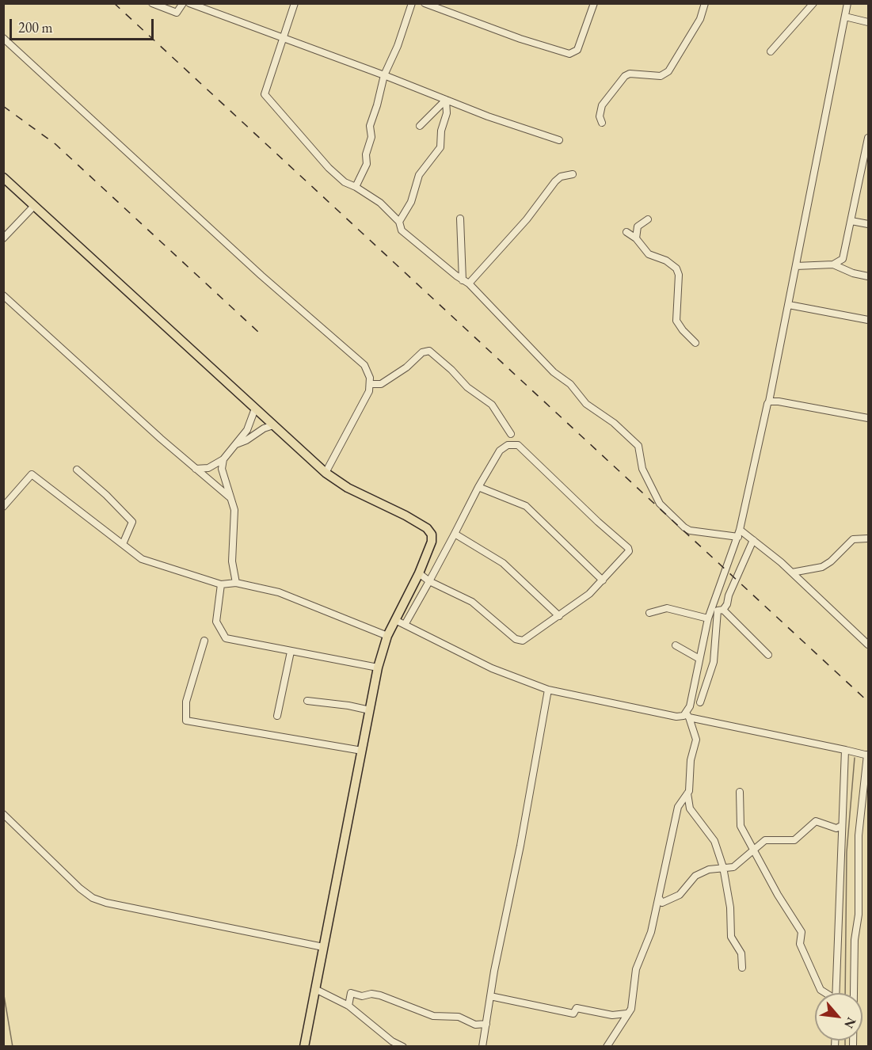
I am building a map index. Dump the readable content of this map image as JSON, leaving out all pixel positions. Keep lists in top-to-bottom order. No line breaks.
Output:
{"scale_bar":"200 m","north":"bottom right"}
